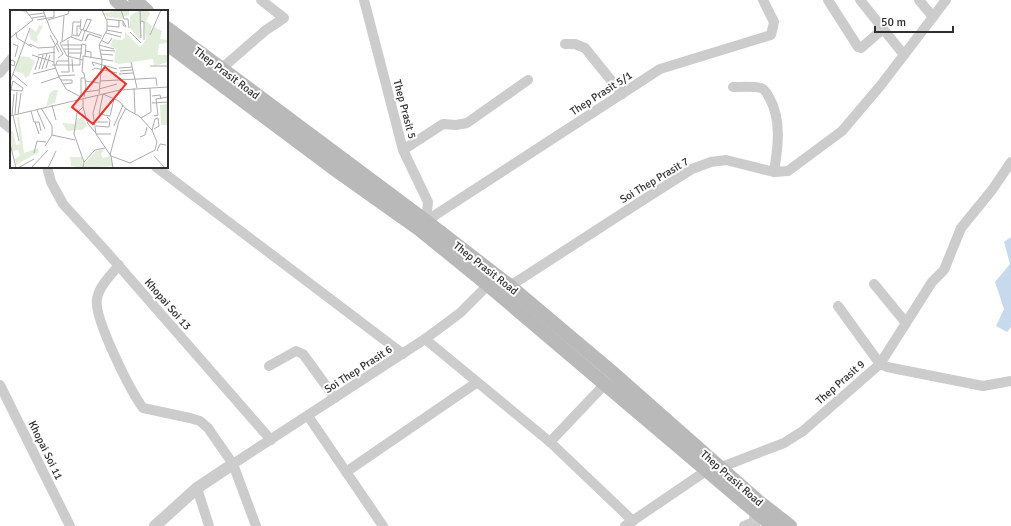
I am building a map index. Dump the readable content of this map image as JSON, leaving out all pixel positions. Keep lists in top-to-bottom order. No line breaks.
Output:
{"streets":{"main road":["Thep Prasit Road"],"street":["Thep Prasit 5/1","Thep Prasit 5","Soi Thep Prasit 7","Khopai Soi 13","Soi Thep Prasit 6","Thep Prasit 9","Khopai Soi 11"]},"crossings":[["Thep Prasit Road","Thep Prasit 5/1"],["Thep Prasit Road","Thep Prasit 5"],["Thep Prasit Road","Soi Thep Prasit 7"],["Thep Prasit Road","Soi Thep Prasit 6"],["Thep Prasit Road","Thep Prasit 9"],["Thep Prasit 5/1","Thep Prasit 5"],["Khopai Soi 13","Soi Thep Prasit 6"]],"scale_bar":"50 m"}
